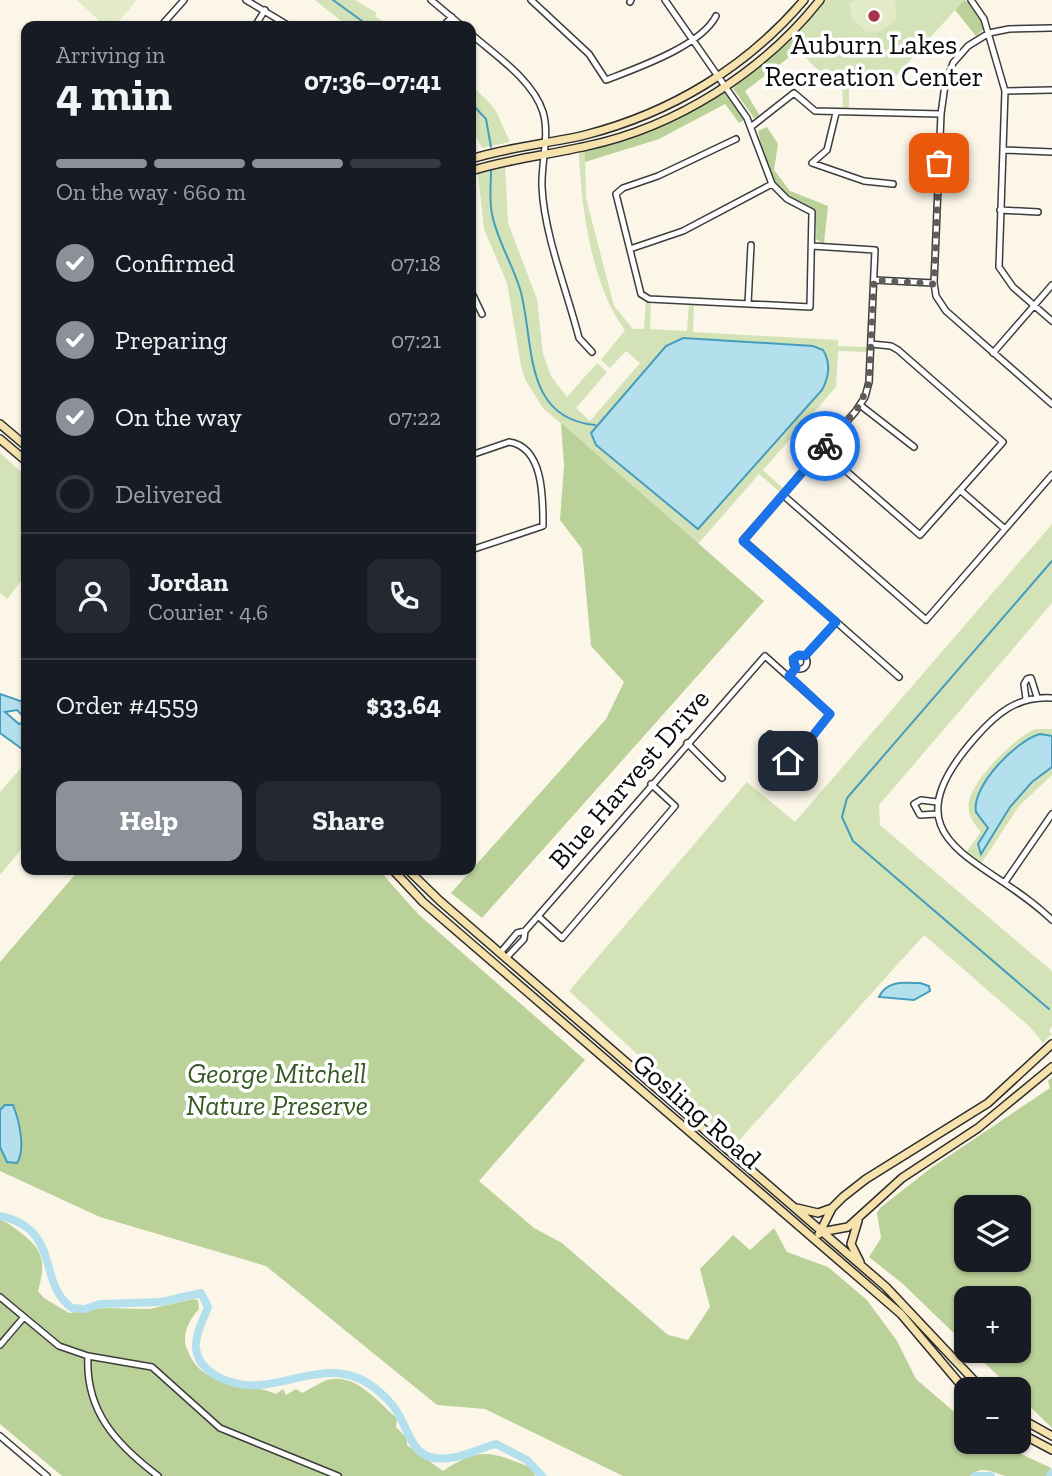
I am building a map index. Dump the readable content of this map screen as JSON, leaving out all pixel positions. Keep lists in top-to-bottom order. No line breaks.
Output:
{"streets":{"main road":["Gosling Road"],"street":["Blue Harvest Drive"]},"crossings":[["Blue Harvest Drive","Gosling Road"]],"parks":["George Mitchell Nature Preserve"],"places":["Auburn Lakes Recreation Center"],"page":{"heading":["4 min","Arriving in","07:36–07:41"],"panel":["Jordan","Courier · 4.6","Order #4559","$33.64"],"bar":"On the way · 660 m","list":[["Confirmed","07:18"],["Preparing","07:21"],["On the way","07:22"],"Delivered"],"buttons":["Help","Share"],"map_buttons":["+","−"]}}
